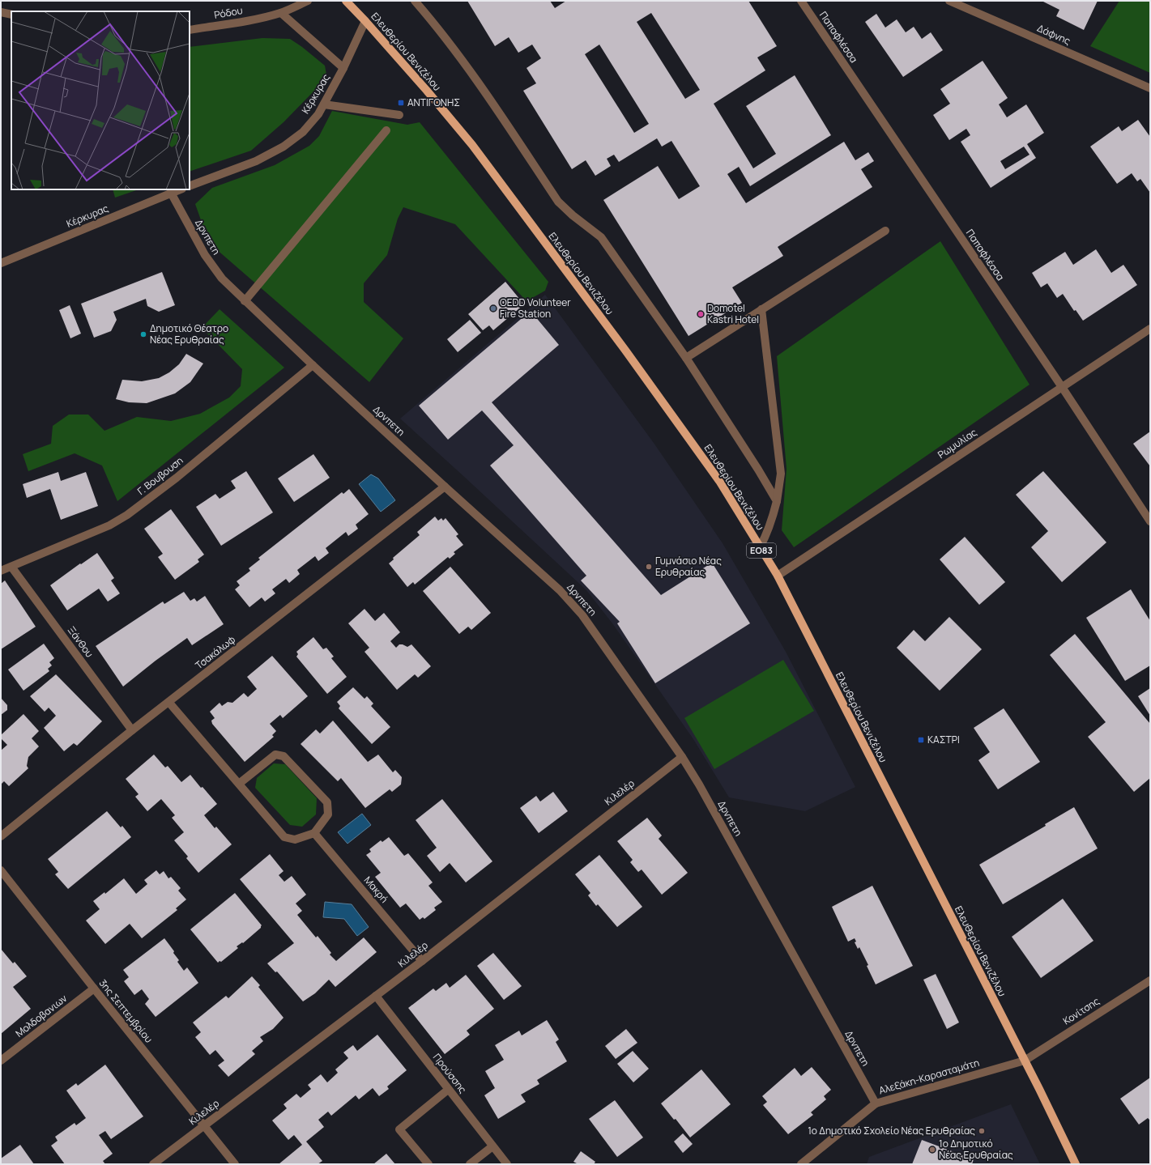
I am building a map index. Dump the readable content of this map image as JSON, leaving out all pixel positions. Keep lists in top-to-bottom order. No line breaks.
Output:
{"streets":{"main road":["Ελευθερίου Βενιζέλου","ΕΟ83"],"street":["Ρόδου","Δάφνης","Παπαφλέσσα","Κέρκυρας","Δρνπετη","Ρωμυλίας","Γ. Βουβουση","Ξάνθου","Τσακάλωφ","Κιλελέρ","Μακρή","3ης Σεπτεμβρίου","Κονίτσης","Μολδοβανιων","Προύσσης","Αλεξάκη-Καρασταμάτη"]},"crossings":[["Παπαφλέσσα","Ρωμυλίας"],["Ελευθερίου Βενιζέλου","Κέρκυρας"],["Ελευθερίου Βενιζέλου","Ρωμυλίας"],["Ελευθερίου Βενιζέλου","Κονίτσης"],["Ελευθερίου Βενιζέλου","Αλεξάκη-Καρασταμάτη"],["Κέρκυρας","Δρνπετη"],["Δρνπετη","Γ. Βουβουση"],["Δρνπετη","Τσακάλωφ"],["Δρνπετη","Κιλελέρ"],["Δρνπετη","Αλεξάκη-Καρασταμάτη"],["Γ. Βουβουση","Ξάνθου"],["Ξάνθου","Τσακάλωφ"],["Κιλελέρ","Μακρή"],["Κιλελέρ","3ης Σεπτεμβρίου"],["Κιλελέρ","Προύσσης"],["3ης Σεπτεμβρίου","Μολδοβανιων"],["Κονίτσης","Αλεξάκη-Καρασταμάτη"]],"places":{"transit":["ΑΝΤΙΓΟΝΗΣ","ΚΑΣΤΡΙ"],"other":["OEDD Volunteer Fire Station","Domotel Kastri Hotel","Δημοτικό Θέατρο Νέας Ερυθραίας","Γυμνάσιο Νέας Ερυθραίας","1ο Δημοτικό Σχολείο Νέας Ερυθραίας","1ο Δημοτικό Νέας Ερυθραίας"]}}
